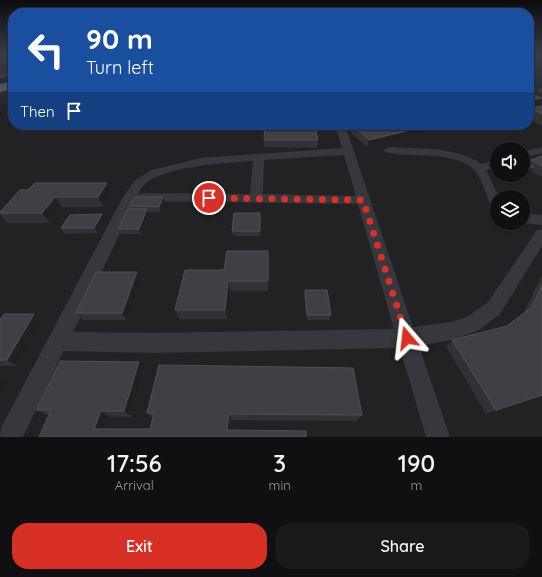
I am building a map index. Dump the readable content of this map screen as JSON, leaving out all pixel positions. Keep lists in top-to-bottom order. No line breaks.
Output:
{"page":{"turn":["90 m","Turn left"],"then":"Then","eta":["17:56","Arrival","3","min","190","m"],"buttons":["Exit","Share"]}}
